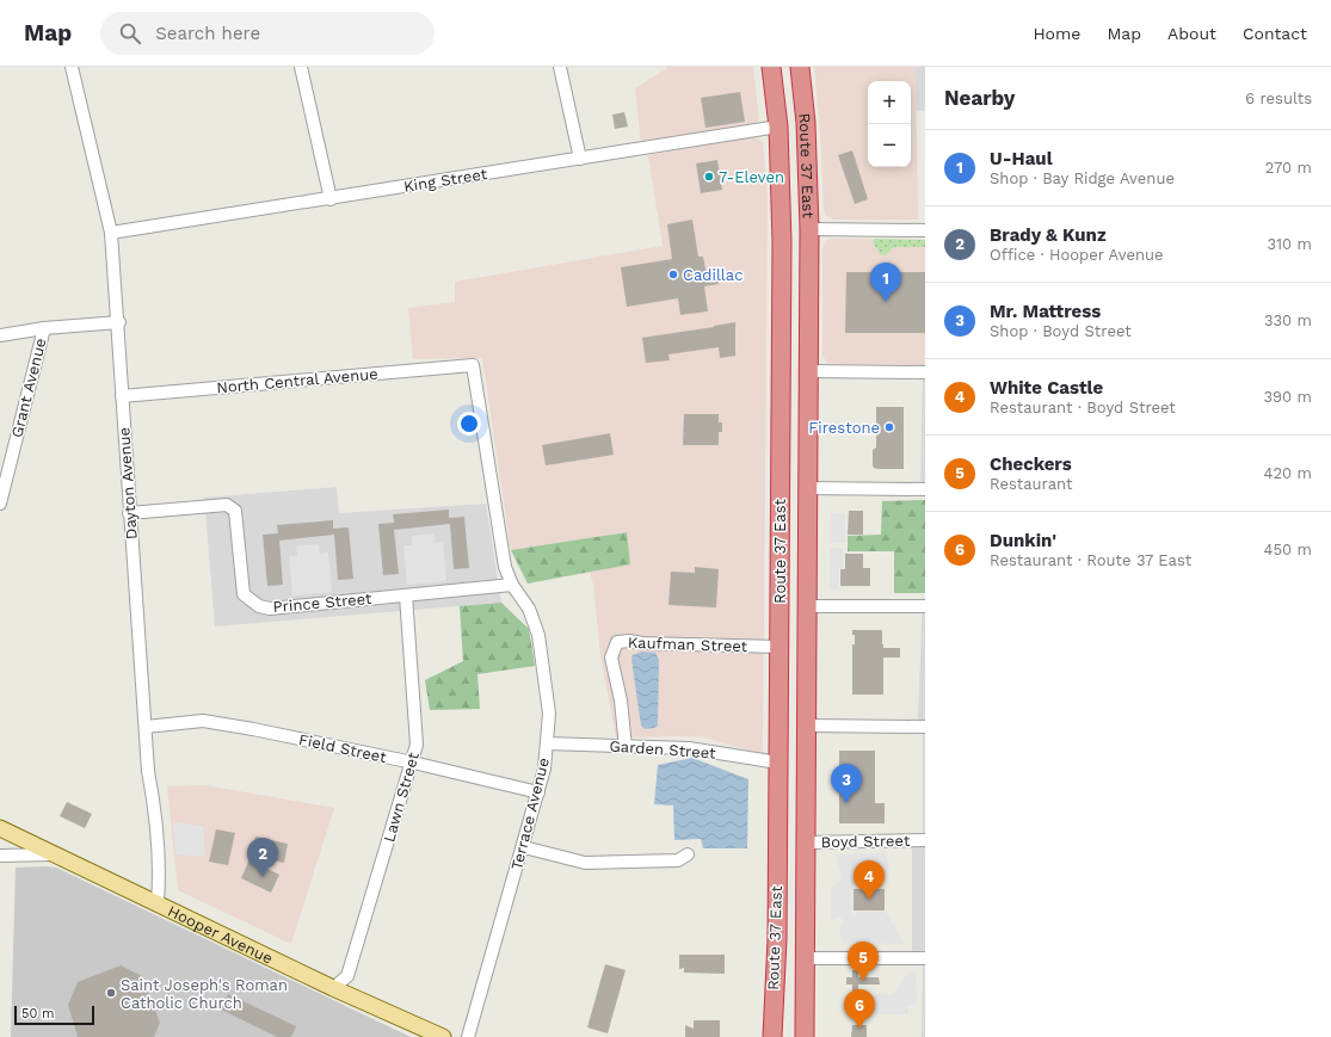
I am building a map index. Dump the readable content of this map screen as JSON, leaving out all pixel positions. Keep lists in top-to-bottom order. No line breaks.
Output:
{"streets":{"highway":["Route 37 East"],"main road":["Hooper Avenue"],"street":["King Street","North Central Avenue","Grant Avenue","Dayton Avenue","Prince Street","Kaufman Street","Field Street","Garden Street","Lawn Street","Terrace Avenue","Boyd Street"]},"crossings":[["Route 37 East","King Street"],["Route 37 East","Kaufman Street"],["Route 37 East","Garden Street"],["Route 37 East","Boyd Street"],["King Street","Dayton Avenue"],["North Central Avenue","Dayton Avenue"],["North Central Avenue","Terrace Avenue"],["Dayton Avenue","Prince Street"],["Dayton Avenue","Field Street"],["Dayton Avenue","Hooper Avenue"],["Prince Street","Lawn Street"],["Prince Street","Terrace Avenue"],["Kaufman Street","Garden Street"],["Field Street","Lawn Street"],["Field Street","Terrace Avenue"],["Garden Street","Terrace Avenue"],["Lawn Street","Hooper Avenue"]],"places":["7-Eleven","Cadillac","Firestone","Saint Joseph's Roman Catholic Church"],"scale_bar":"50 m","page":{"header":"Map","search":"Search here","nav":["Home","Map","About","Contact"],"heading":["Nearby","6 results"],"map_buttons":["+","−"],"list":[{"mark":"1","name":"U-Haul","note":"Shop · Bay Ridge Avenue","value":"270 m"},{"mark":"2","name":"Brady & Kunz","note":"Office · Hooper Avenue","value":"310 m"},{"mark":"3","name":"Mr. Mattress","note":"Shop · Boyd Street","value":"330 m"},{"mark":"4","name":"White Castle","note":"Restaurant · Boyd Street","value":"390 m"},{"mark":"5","name":"Checkers","note":"Restaurant","value":"420 m"},{"mark":"6","name":"Dunkin'","note":"Restaurant · Route 37 East","value":"450 m"}],"pins":["1","3","2","4","5","6"],"scale":"50 m"}}
